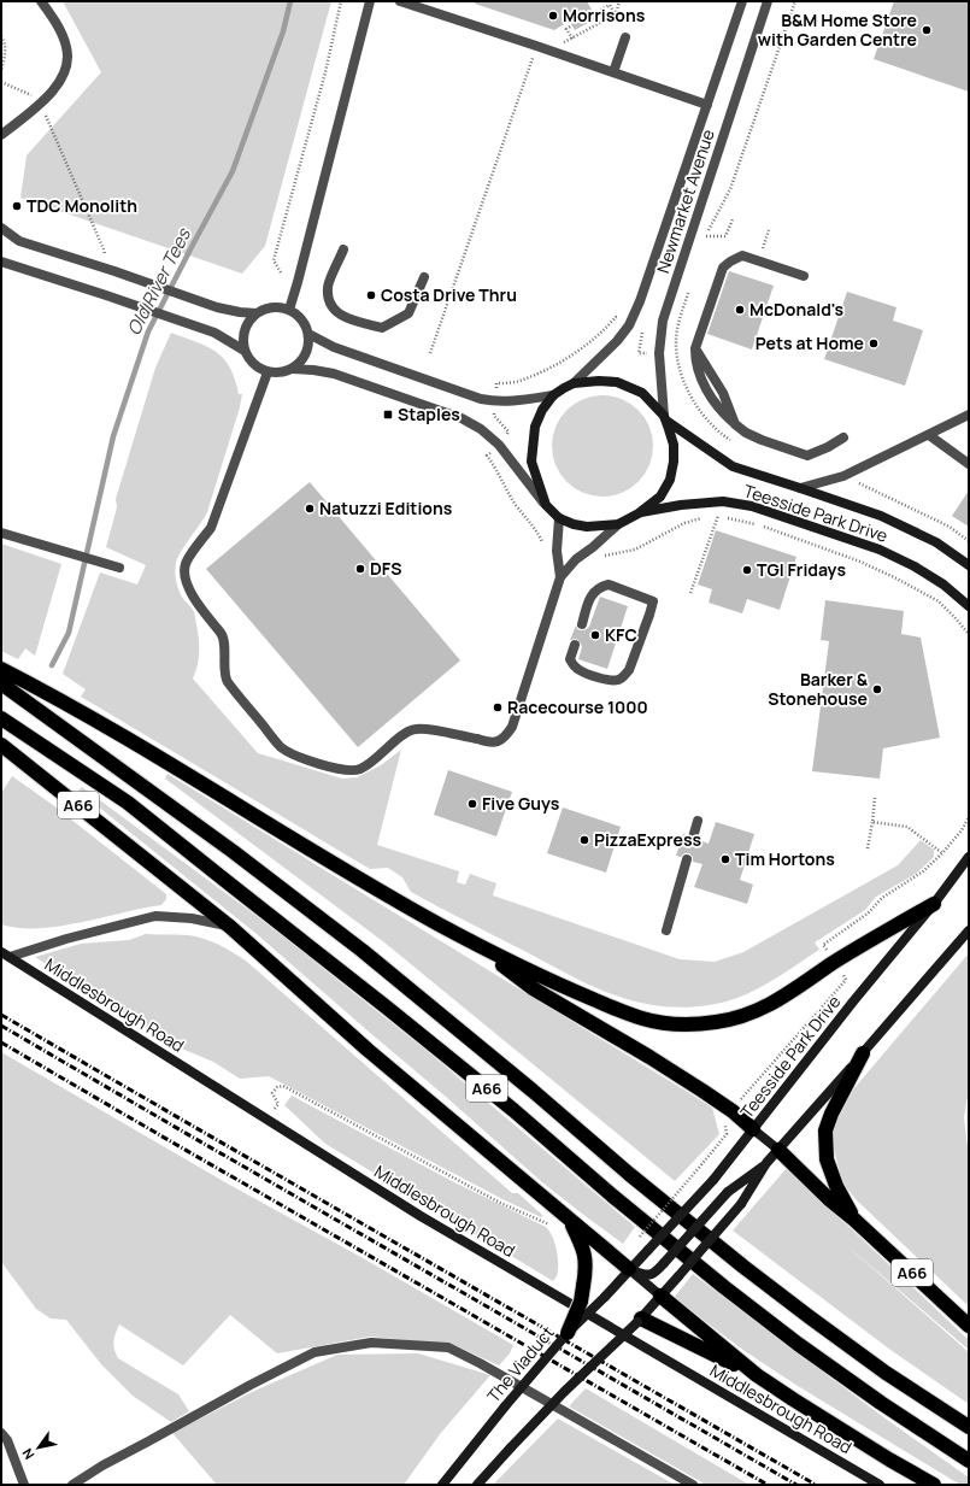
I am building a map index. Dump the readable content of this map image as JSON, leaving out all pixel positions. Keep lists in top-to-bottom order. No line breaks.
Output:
{"streets":{"highway":["A66"],"street":["Newmarket Avenue","Teesside Park Drive","Middlesbrough Road","The Viaduct"]},"crossings":[["Newmarket Avenue","Teesside Park Drive"],["Teesside Park Drive","A66"],["Teesside Park Drive","The Viaduct"],["A66","The Viaduct"]],"water":["Old River Tees"],"places":{"other":["Morrisons","B&M Home Store with Garden Centre","TDC Monolith","Costa Drive Thru","McDonald's","Pets at Home","Natuzzi Editions","DFS","TGI Fridays","KFC","Barker & Stonehouse","Racecourse 1000","Five Guys","PizzaExpress","Tim Hortons"],"transit":["Staples"]},"north":"bottom left"}
